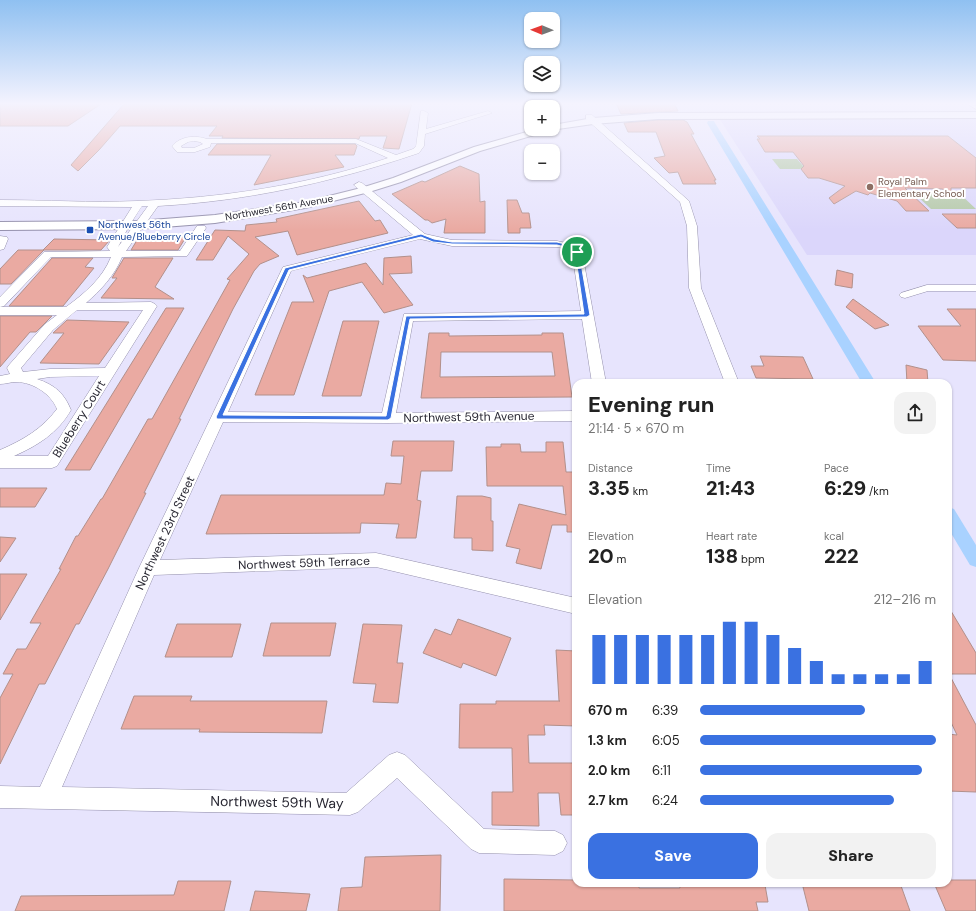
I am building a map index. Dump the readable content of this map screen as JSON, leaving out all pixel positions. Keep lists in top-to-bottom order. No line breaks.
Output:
{"streets":{"street":["Northwest 56th Avenue","Northwest 59th Avenue","Blueberry Court","Northwest 23rd Street","Northwest 59th Terrace","Northwest 59th Way"]},"crossings":[["Northwest 59th Avenue","Northwest 23rd Street"],["Northwest 23rd Street","Northwest 59th Terrace"],["Northwest 23rd Street","Northwest 59th Way"]],"places":{"other":["Royal Palm Elementary School"],"transit":["Northwest 56th Avenue/Blueberry Circle"]},"north":"left","page":{"map_buttons":["+","−"],"heading":["Evening run","21:14 · 5 × 670 m"],"stats":[["Distance","3.35 km"],["Time","21:43"],["Pace","6:29 /km"],["Elevation","20 m"],["Heart rate","138 bpm"],["kcal","222"]],"chart":["Elevation","212–216 m"],"list":[{"name":"670 m","note":"6:39"},{"name":"1.3 km","note":"6:05"},{"name":"2.0 km","note":"6:11"},{"name":"2.7 km","note":"6:24"}],"buttons":["Save","Share"]}}
